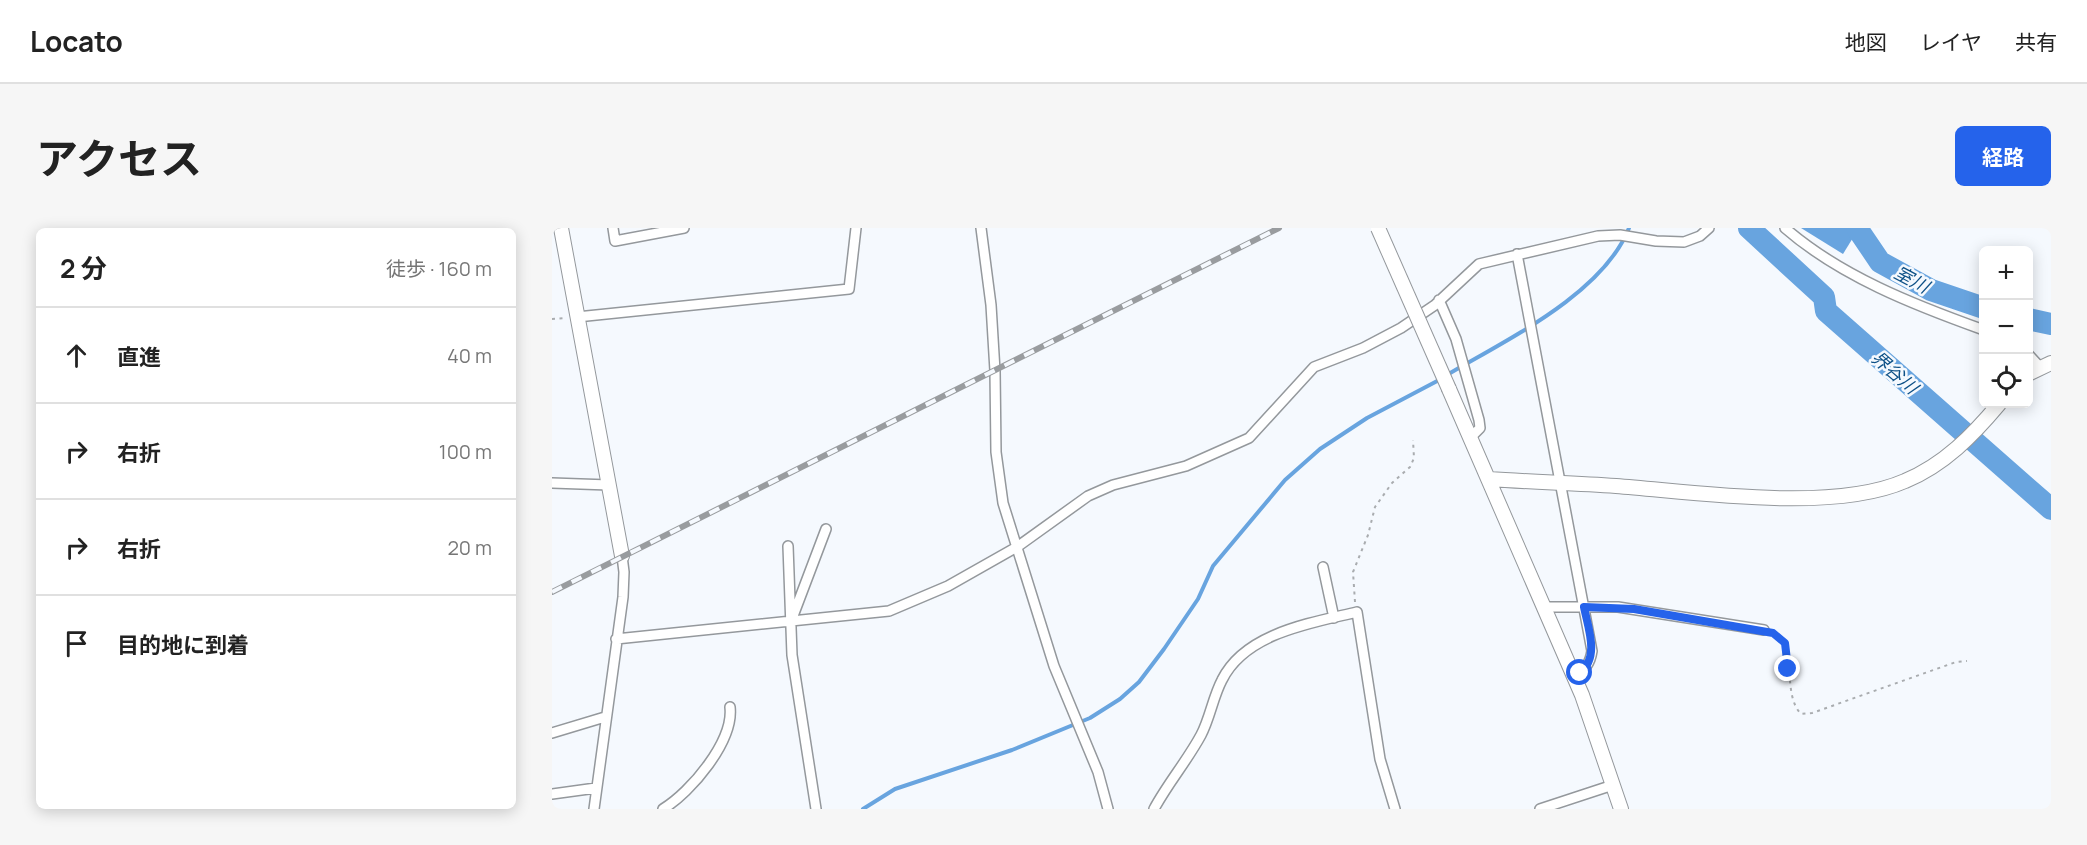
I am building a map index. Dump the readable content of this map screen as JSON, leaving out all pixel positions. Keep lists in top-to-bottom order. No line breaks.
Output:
{"water":["室川","界谷川"],"page":{"header":"Locato","nav":["地図","レイヤ","共有"],"title":"アクセス","buttons":"経路","heading":["2 分","徒歩 · 160 m"],"map_buttons":["+","−"],"list":[["直進","40 m"],["右折","100 m"],["右折","20 m"],"目的地に到着"]}}
